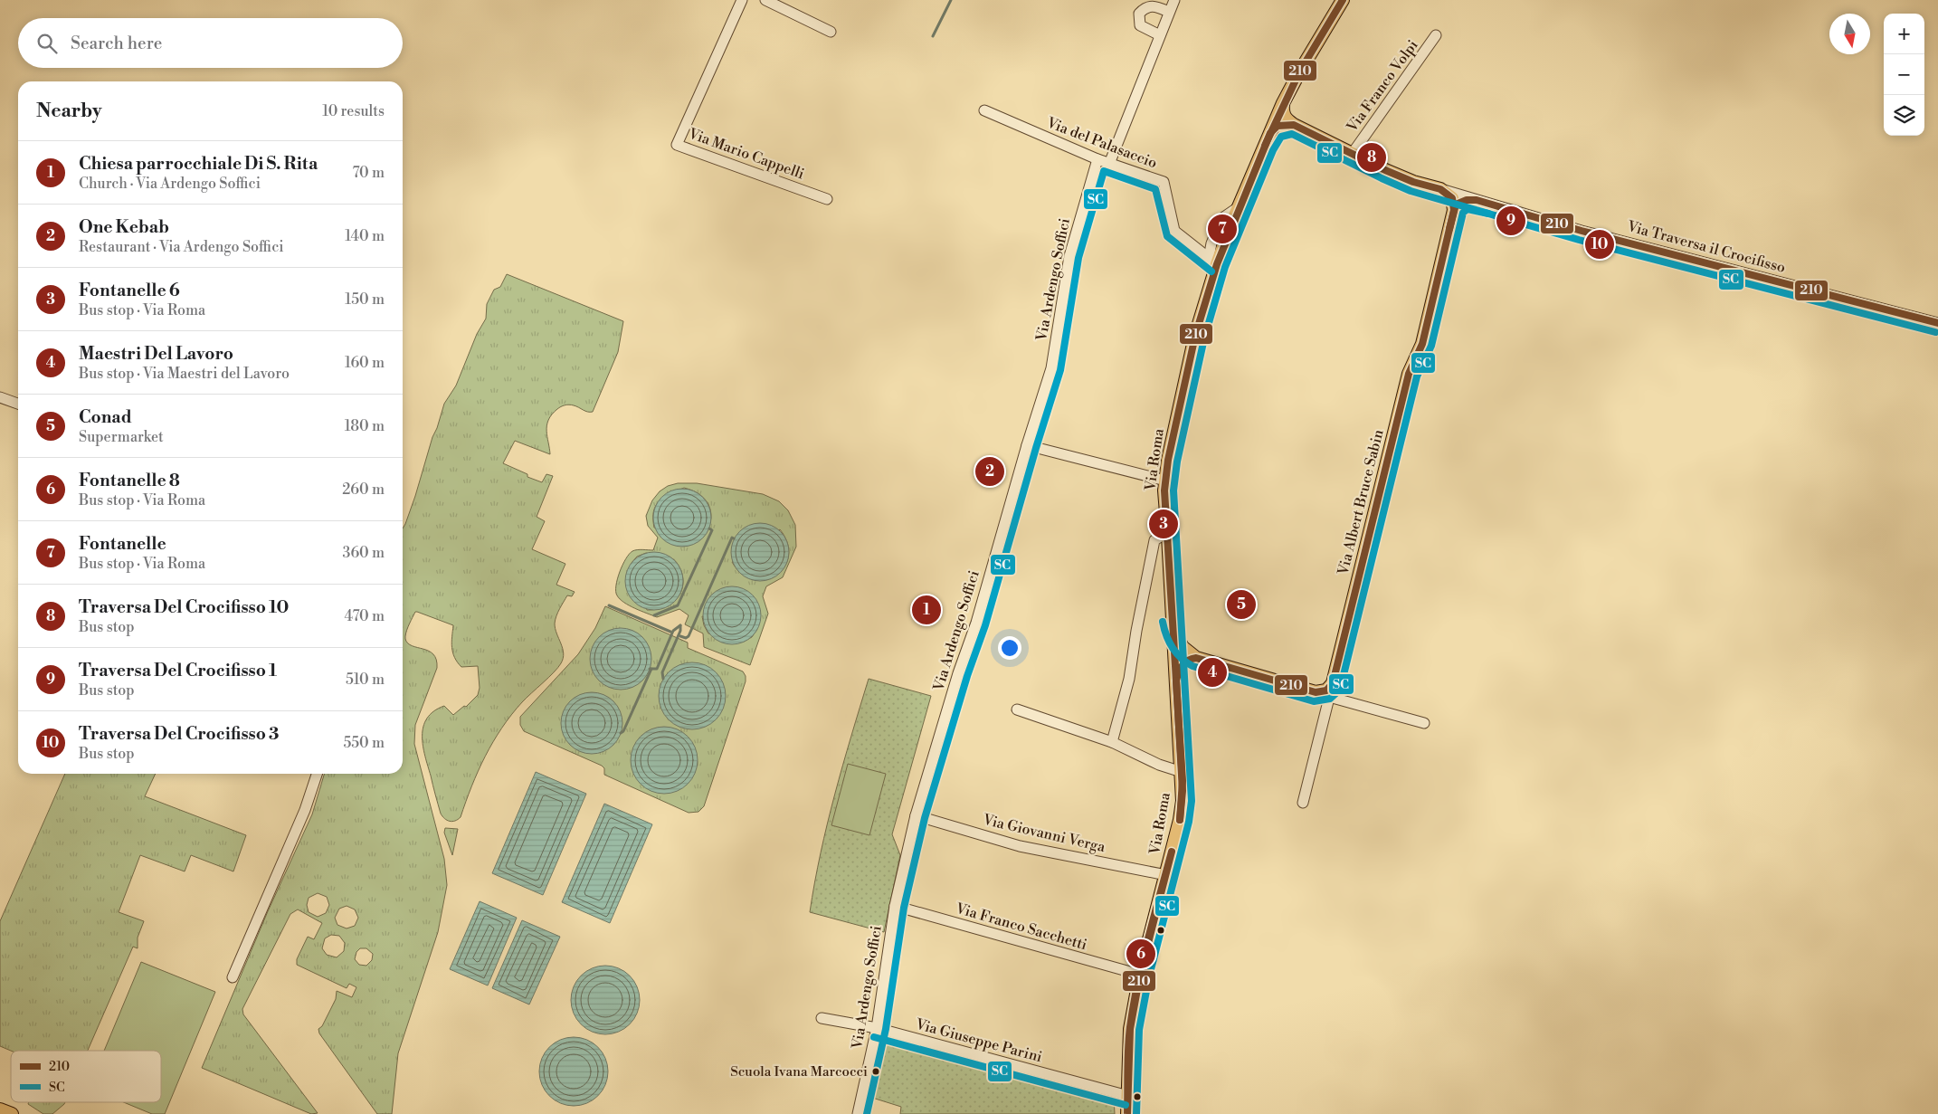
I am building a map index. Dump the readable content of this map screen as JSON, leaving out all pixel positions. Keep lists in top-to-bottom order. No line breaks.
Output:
{"streets":{"main road":["Via Traversa il Crocifisso","Via Roma","Via Albert Bruce Sabin"],"street":["Via Franco Volpi","Via del Palasaccio","Via Mario Cappelli","Via Ardengo Soffici","Via Giovanni Verga","Via Franco Sacchetti","Via Giuseppe Parini"]},"crossings":[["Via Franco Volpi","Via Traversa il Crocifisso"],["Via del Palasaccio","Via Ardengo Soffici"],["Via del Palasaccio","Via Roma"],["Via Ardengo Soffici","Via Giovanni Verga"],["Via Ardengo Soffici","Via Franco Sacchetti"],["Via Ardengo Soffici","Via Giuseppe Parini"],["Via Roma","Via Giovanni Verga"],["Via Roma","Via Franco Sacchetti"],["Via Roma","Via Giuseppe Parini"]],"places":["Scuola Ivana Marcocci"],"lines":["transit line 210","transit line SC"],"legend":["210","SC"],"north":"bottom","page":{"map_buttons":["+","−"],"search":"Search here","heading":["Nearby","10 results"],"list":[{"mark":"1","name":"Chiesa parrocchiale Di S. Rita","note":"Church · Via Ardengo Soffici","value":"70 m"},{"mark":"2","name":"One Kebab","note":"Restaurant · Via Ardengo Soffici","value":"140 m"},{"mark":"3","name":"Fontanelle 6","note":"Bus stop · Via Roma","value":"150 m"},{"mark":"4","name":"Maestri Del Lavoro","note":"Bus stop · Via Maestri del Lavoro","value":"160 m"},{"mark":"5","name":"Conad","note":"Supermarket","value":"180 m"},{"mark":"6","name":"Fontanelle 8","note":"Bus stop · Via Roma","value":"260 m"},{"mark":"7","name":"Fontanelle","note":"Bus stop · Via Roma","value":"360 m"},{"mark":"8","name":"Traversa Del Crocifisso 10","note":"Bus stop","value":"470 m"},{"mark":"9","name":"Traversa Del Crocifisso 1","note":"Bus stop","value":"510 m"},{"mark":"10","name":"Traversa Del Crocifisso 3","note":"Bus stop","value":"550 m"}],"pins":["8","9","7","10","2","3","5","1","4","6"]}}
